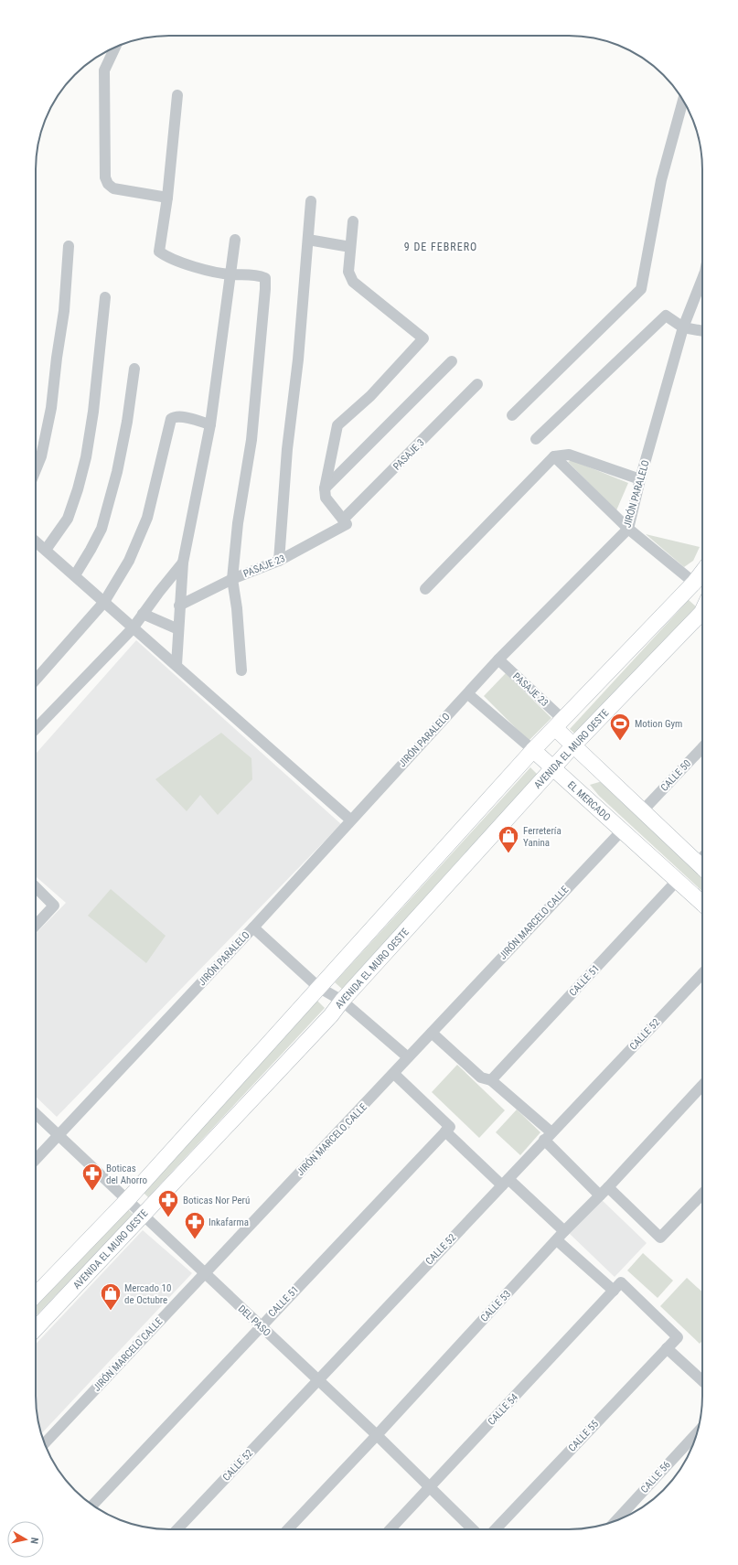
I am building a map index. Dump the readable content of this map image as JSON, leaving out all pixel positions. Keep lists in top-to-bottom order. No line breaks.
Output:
{"streets":{"main road":["AVENIDA EL MURO OESTE","EL MERCADO"],"street":["PASAJE 3","JIRÓN PARALELO","PASAJE 23","CALLE 50","JIRÓN MARCELO CALLE","CALLE 51","CALLE 52","CALLE 53","DEL PASO","CALLE 54","CALLE 55","CALLE 56"]},"crossings":[["PASAJE 3","PASAJE 23"],["JIRÓN PARALELO","PASAJE 23"],["JIRÓN PARALELO","EL MERCADO"],["JIRÓN PARALELO","DEL PASO"],["AVENIDA EL MURO OESTE","EL MERCADO"],["AVENIDA EL MURO OESTE","DEL PASO"],["EL MERCADO","JIRÓN MARCELO CALLE"],["EL MERCADO","CALLE 51"],["JIRÓN MARCELO CALLE","DEL PASO"],["CALLE 51","DEL PASO"],["CALLE 52","DEL PASO"],["CALLE 53","DEL PASO"],["DEL PASO","CALLE 54"],["CALLE 54","CALLE 55"]],"districts":["9 DE FEBRERO"],"places":{"sports":["Motion Gym"],"shop":["Ferretería Yanina","Mercado 10 de Octubre"],"pharmacy":["Boticas del Ahorro","Boticas Nor Perú","Inkafarma"]},"north":"right"}
